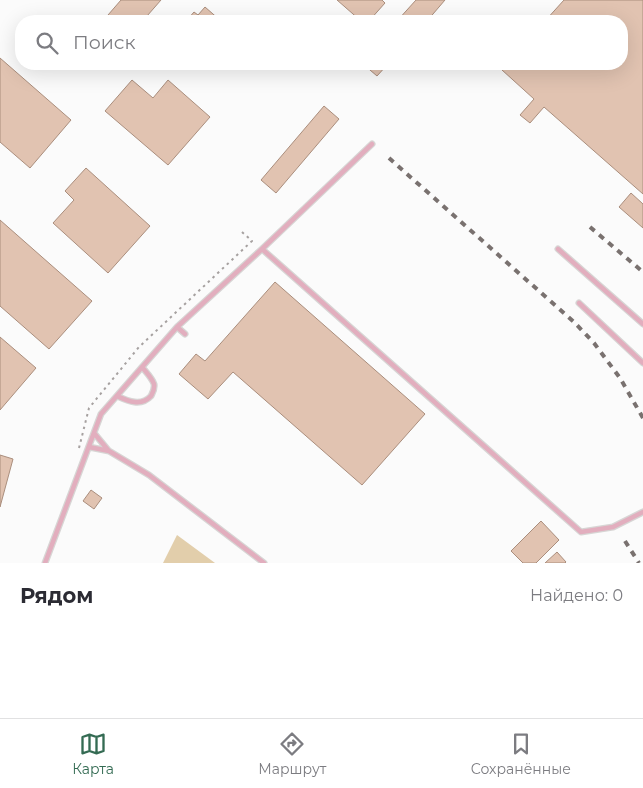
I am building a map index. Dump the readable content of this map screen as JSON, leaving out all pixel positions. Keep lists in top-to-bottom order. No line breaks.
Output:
{"page":{"search":"Поиск","heading":["Рядом","Найдено: 0"],"nav":["Карта","Маршрут","Сохранённые"]}}
